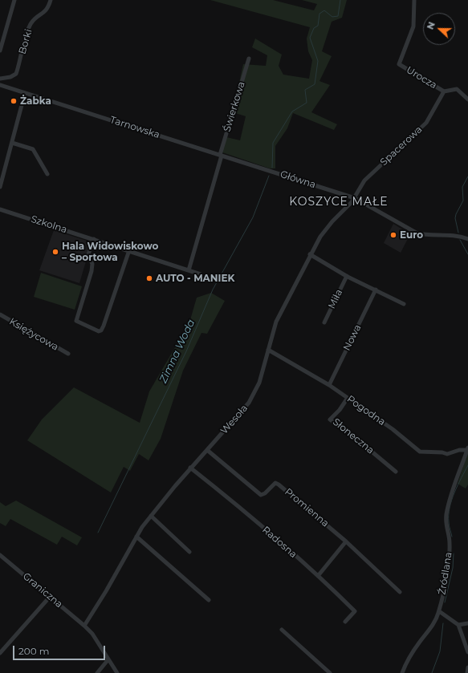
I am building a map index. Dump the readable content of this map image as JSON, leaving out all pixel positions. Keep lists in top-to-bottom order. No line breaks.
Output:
{"streets":{"street":["Borki","Urocza","Świerkowa","Tarnowska","Spacerowa","Główna","Szkolna","Miła","Księżycowa","Nowa","Pogodna","Wesoła","Słoneczna","Promienna","Radosna","Źródlana","Graniczna"]},"crossings":[["Urocza","Spacerowa"],["Świerkowa","Tarnowska"],["Tarnowska","Główna"],["Spacerowa","Główna"],["Spacerowa","Wesoła"],["Główna","Wesoła"],["Nowa","Pogodna"],["Pogodna","Wesoła"],["Pogodna","Słoneczna"],["Pogodna","Źródlana"],["Wesoła","Promienna"],["Wesoła","Radosna"],["Wesoła","Graniczna"]],"districts":["KOSZYCE MAŁE"],"water":["Zimna Woda"],"places":["Żabka","Euro","Hala Widowiskowo – Sportowa","AUTO - MANIEK"],"scale_bar":"200 m","north":"left"}
